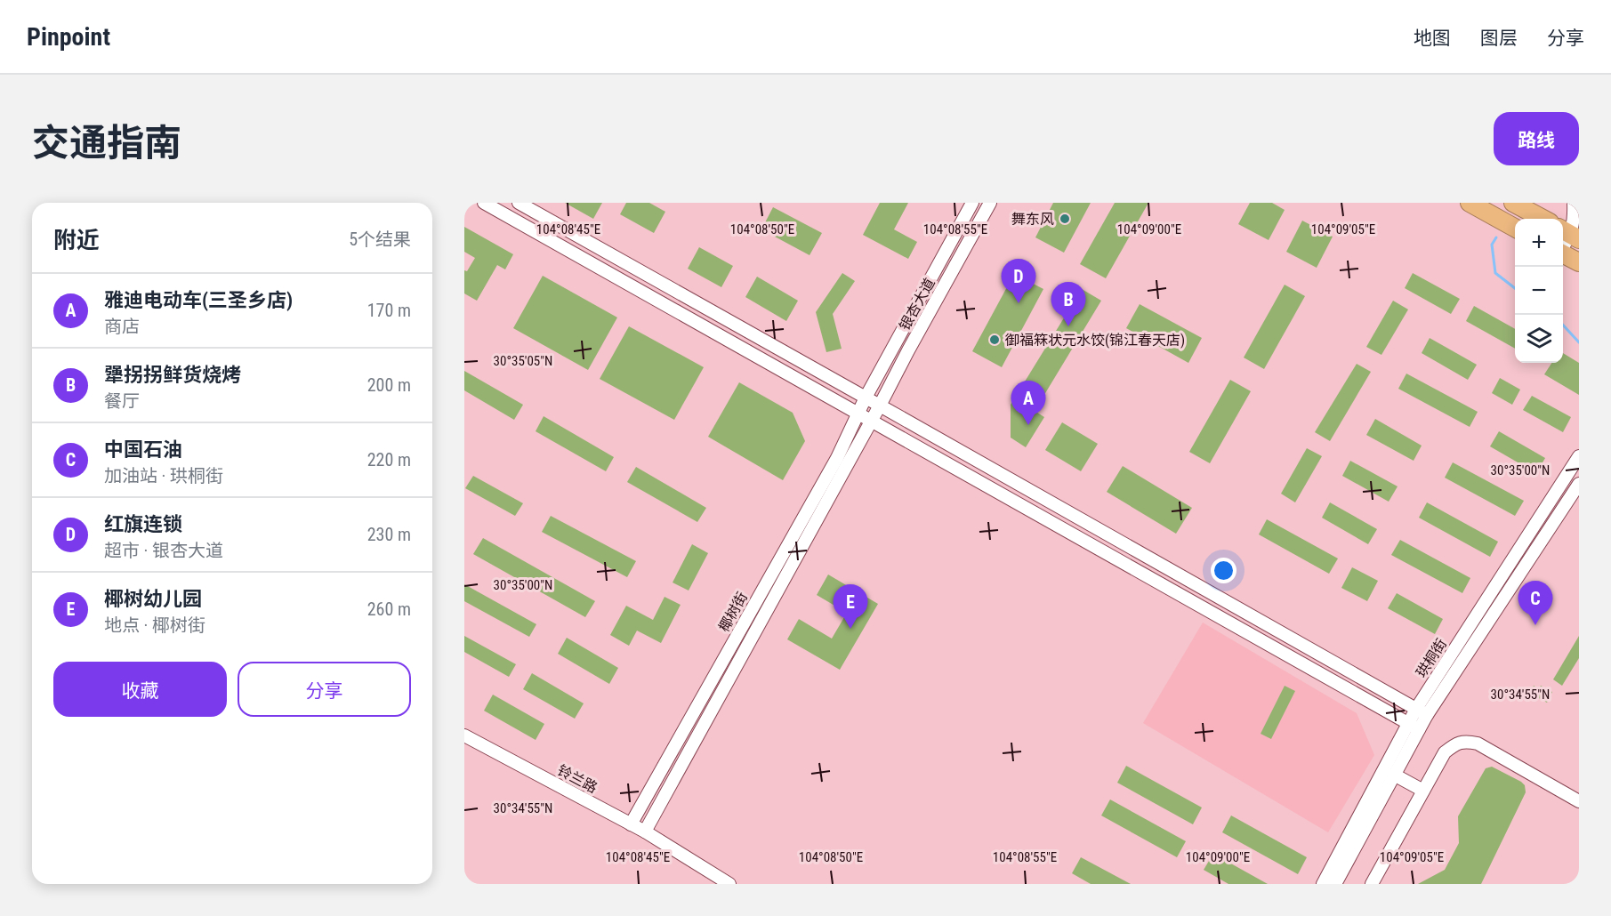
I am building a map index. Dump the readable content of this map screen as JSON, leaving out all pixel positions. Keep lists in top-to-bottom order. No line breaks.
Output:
{"streets":{"street":["银杏大道","椰树街","珙桐街","铃兰路"]},"crossings":[["银杏大道","椰树街"],["椰树街","铃兰路"]],"places":["舞东风","御福箖状元水饺(锦江春天店)"],"page":{"header":"Pinpoint","nav":["地图","图层","分享"],"title":"交通指南","buttons":["路线",["收藏","分享"]],"heading":["附近","5个结果"],"map_buttons":["+","−"],"pins":["D","B","A","C","E"],"list":[{"mark":"A","name":"雅迪电动车(三圣乡店)","note":"商店","value":"170 m"},{"mark":"B","name":"犟拐拐鲜货烧烤","note":"餐厅","value":"200 m"},{"mark":"C","name":"中国石油","note":"加油站 · 珙桐街","value":"220 m"},{"mark":"D","name":"红旗连锁","note":"超市 · 银杏大道","value":"230 m"},{"mark":"E","name":"椰树幼儿园","note":"地点 · 椰树街","value":"260 m"}]},"coordinates":["104°08'45\"E","104°08'50\"E","104°08'55\"E","104°09'00\"E","104°09'05\"E","30°35'05\"N","30°35'00\"N","30°34'55\"N"]}
